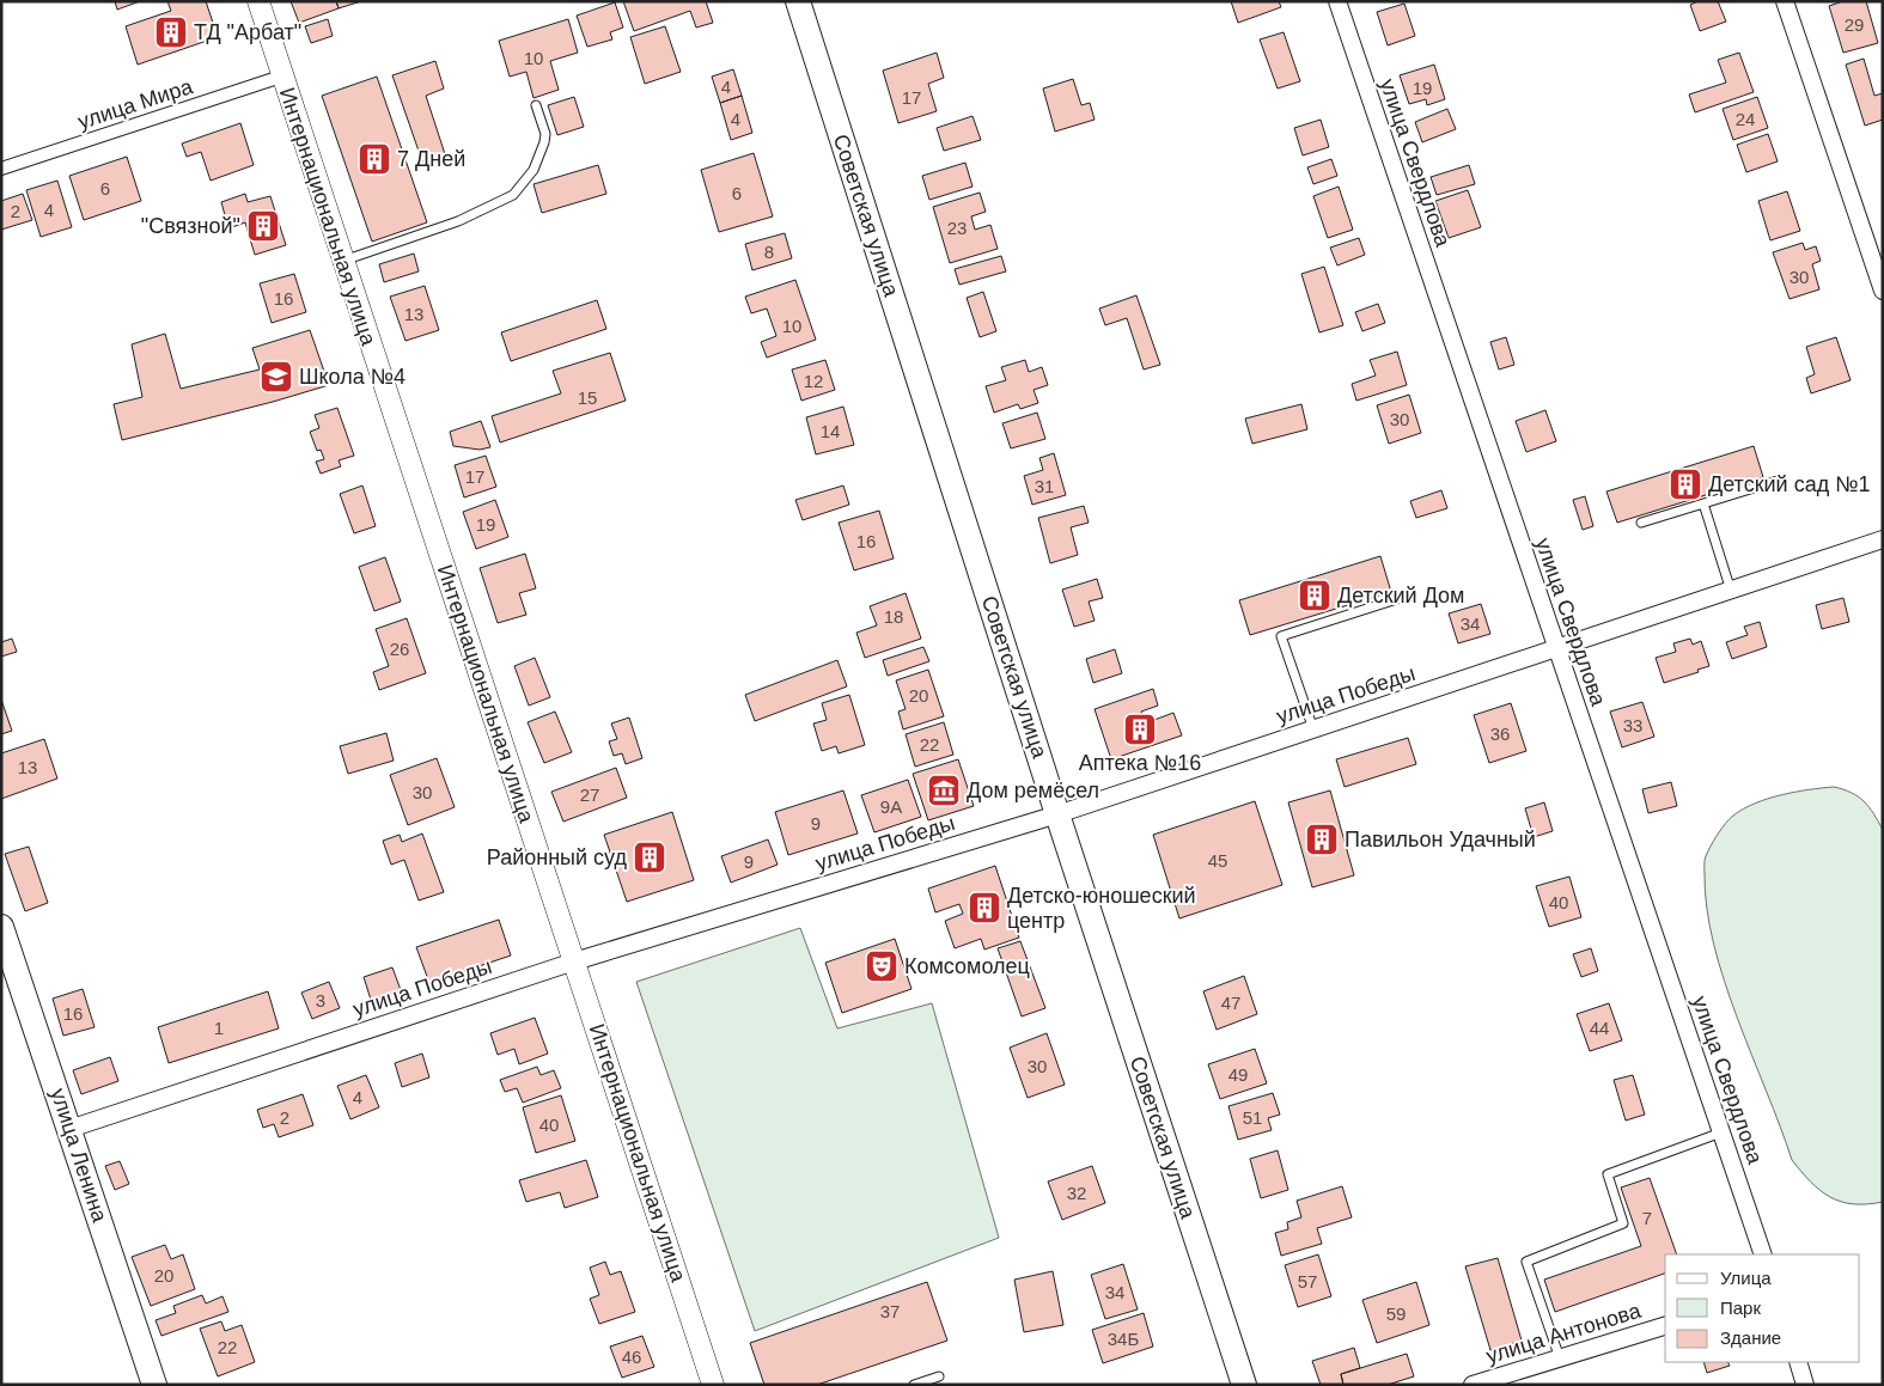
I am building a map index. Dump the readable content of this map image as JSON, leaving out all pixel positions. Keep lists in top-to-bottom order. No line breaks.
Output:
{"streets":{"main road":["Советская улица","улица Ленина"],"street":["улица Мира","улица Свердлова","Интернациональная улица","улица Победы","улица Антонова"]},"crossings":[["улица Мира","Интернациональная улица"],["улица Свердлова","улица Победы"],["Советская улица","улица Победы"],["Интернациональная улица","улица Победы"],["улица Победы","улица Ленина"]],"places":{"building":["ТД \"Арбат\"","7 Дней","\"Связной\"","Детский сад №1","Детский Дом","Аптека №16","Павильон Удачный","Районный суд","Детско-юношеский центр"],"school or university":["Школа №4"],"museum":["Дом ремёсел"],"theatre":["Комсомолец"]},"house_numbers":["29","10","4","19","17","4","24","6","6","4","2","23","8","30","16","13","10","12","15","30","14","17","31","19","16","18","34","26","20","33","36","22","13","30","27","9А","9","45","9","40","3","47","16","1","44","30","49","4","2","51","40","32","7","20","57","34","37","59","34Б","22","46"],"legend":["Улица","Парк","Здание"]}
